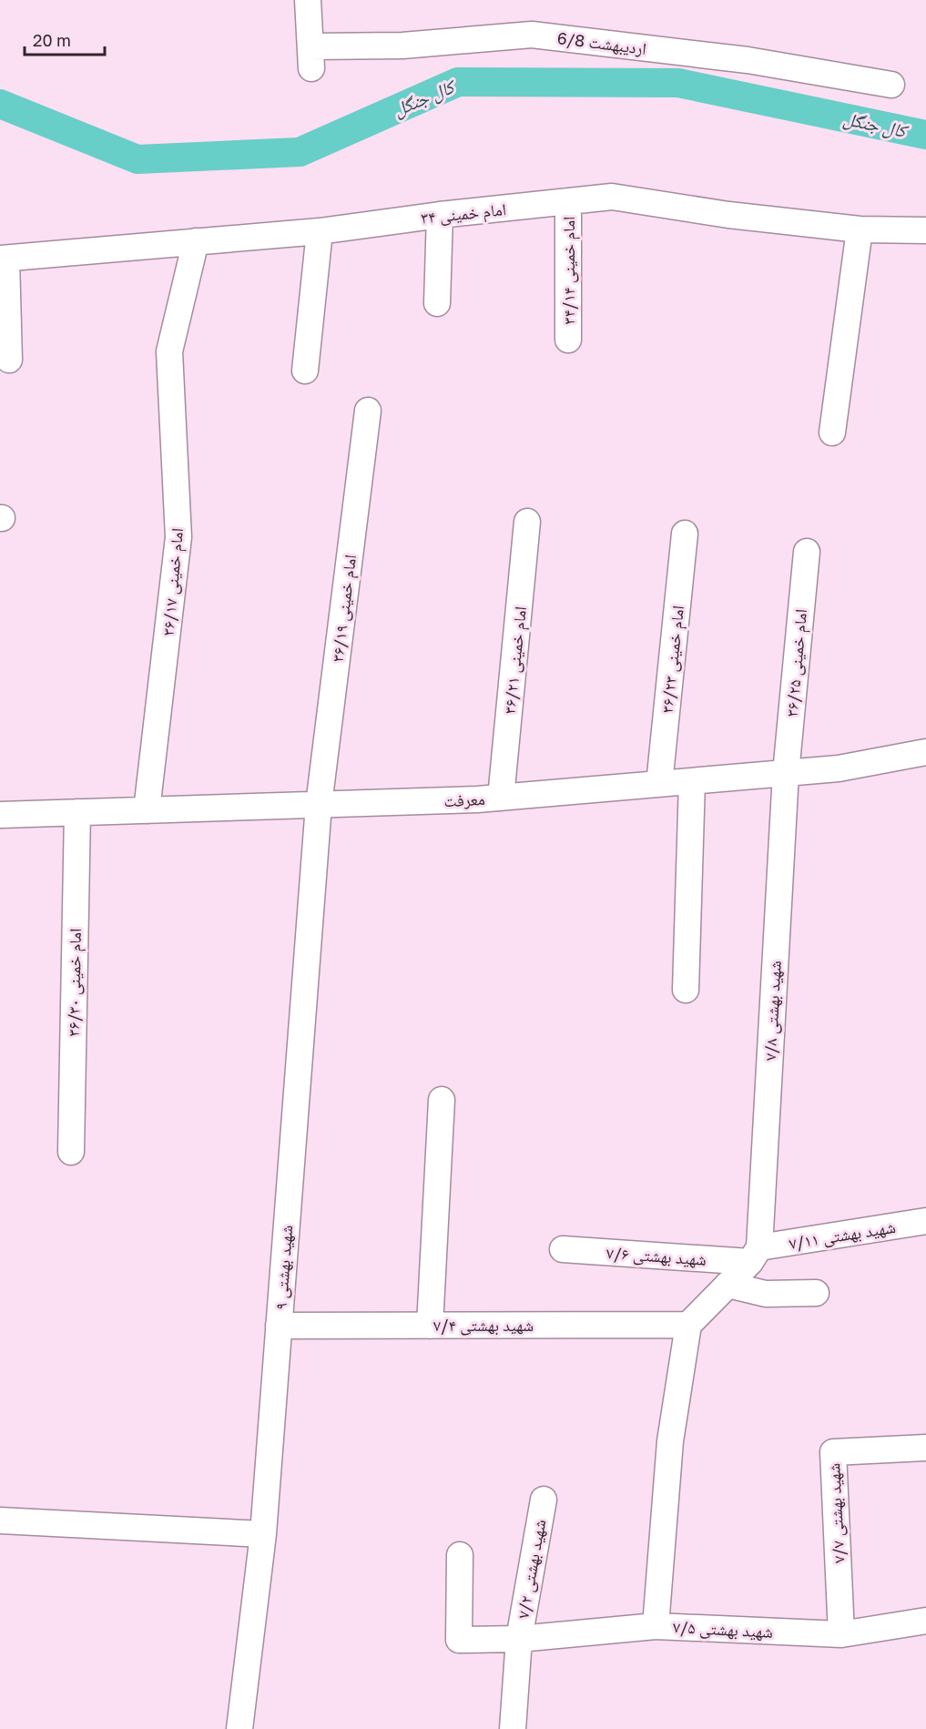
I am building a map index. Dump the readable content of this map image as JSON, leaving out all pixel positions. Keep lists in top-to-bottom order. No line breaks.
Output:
{"streets":{"street":["اردیبهشت 6/8","امام خمینی ۳۴","امام خمینی ۳۴/۱۴","امام خمینی ۳۶/۱۷","امام خمینی ۳۶/۱۹","امام خمینی ۳۶/۲۳","امام خمینی ۳۶/۲۱","امام خمینی ۳۶/۲۵","معرفت","امام خمینی ۳۶/۳۰","شهید بهشتی ۷/۸","شهید بهشتی ۷/۱۱","شهید بهشتی ۷/۶","شهید بهشتی ۹","شهید بهشتی ۷/۴","شهید بهشتی ۷/۷","شهید بهشتی ۷/۲","شهید بهشتی ۷/۵"]},"crossings":[["امام خمینی ۳۴","امام خمینی ۳۴/۱۴"],["امام خمینی ۳۴","امام خمینی ۳۶/۱۷"],["امام خمینی ۳۶/۱۷","معرفت"],["امام خمینی ۳۶/۱۹","معرفت"],["امام خمینی ۳۶/۱۹","شهید بهشتی ۹"],["امام خمینی ۳۶/۲۳","معرفت"],["امام خمینی ۳۶/۲۱","معرفت"],["امام خمینی ۳۶/۲۵","معرفت"],["امام خمینی ۳۶/۲۵","شهید بهشتی ۷/۸"],["معرفت","امام خمینی ۳۶/۳۰"],["معرفت","شهید بهشتی ۷/۸"],["معرفت","شهید بهشتی ۹"],["شهید بهشتی ۷/۸","شهید بهشتی ۷/۱۱"],["شهید بهشتی ۷/۸","شهید بهشتی ۷/۶"],["شهید بهشتی ۷/۱۱","شهید بهشتی ۷/۶"],["شهید بهشتی ۹","شهید بهشتی ۷/۴"],["شهید بهشتی ۷/۷","شهید بهشتی ۷/۵"],["شهید بهشتی ۷/۲","شهید بهشتی ۷/۵"]],"water":["کال جنگل"],"scale_bar":"20 m"}
